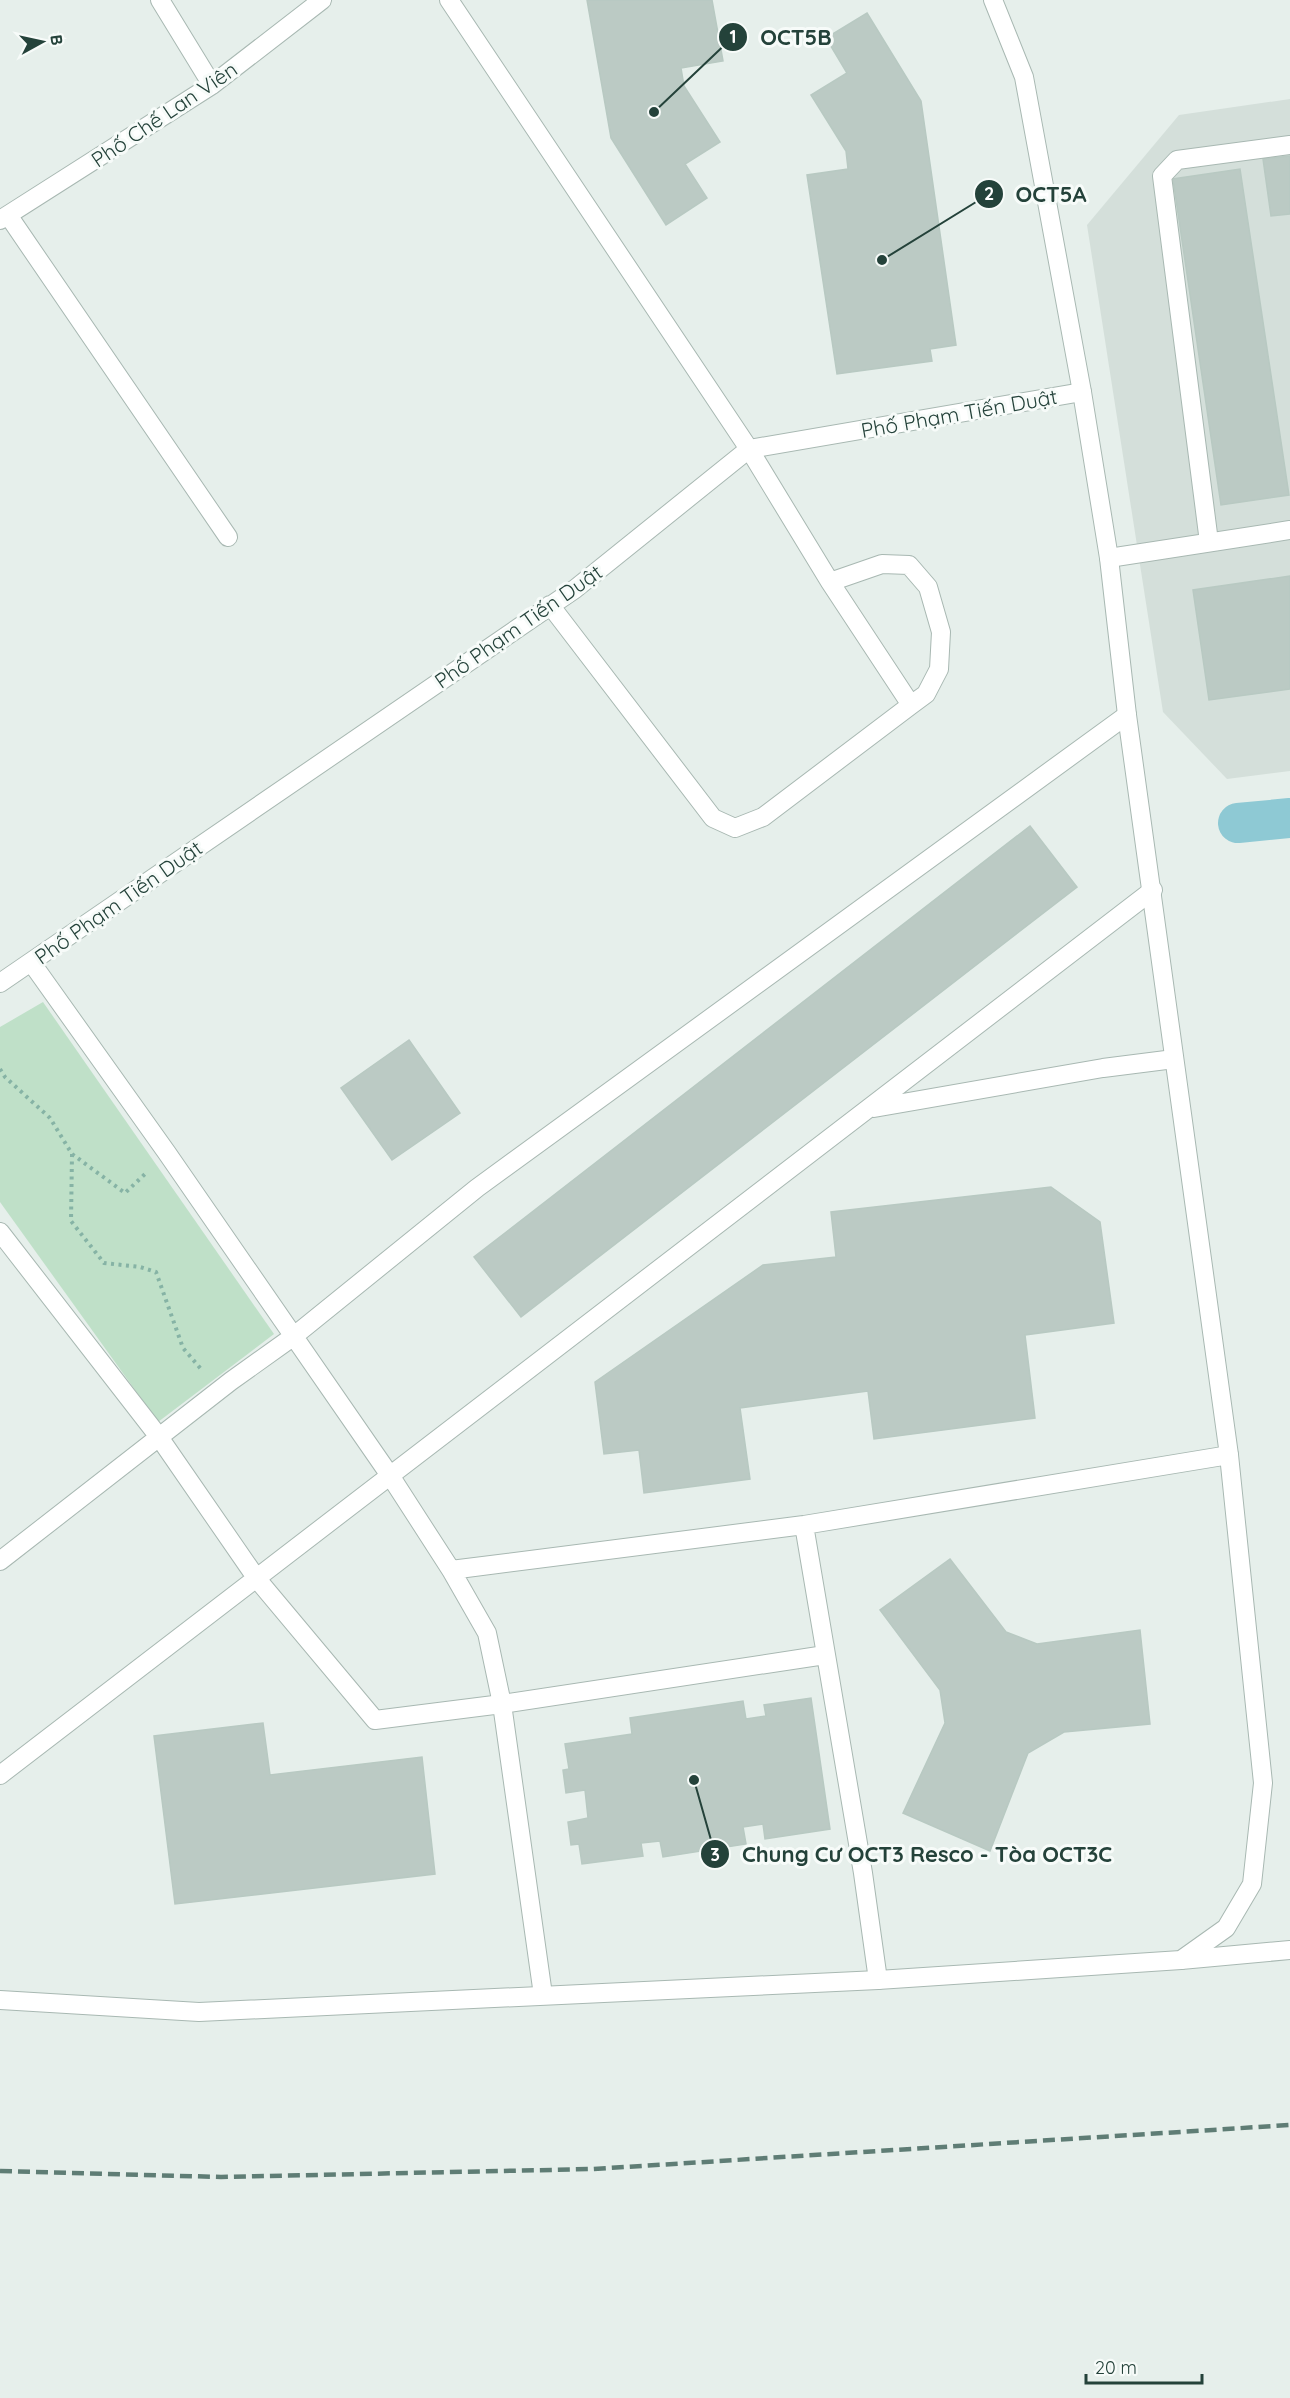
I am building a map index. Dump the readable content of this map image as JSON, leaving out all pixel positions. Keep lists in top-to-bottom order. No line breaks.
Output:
{"streets":{"street":["Phố Chế Lan Viên","Phố Phạm Tiến Duật"]},"places":["OCT5B","OCT5A","Chung Cư OCT3 Resco - Tòa OCT3C"],"scale_bar":"20 m","north":"right"}
